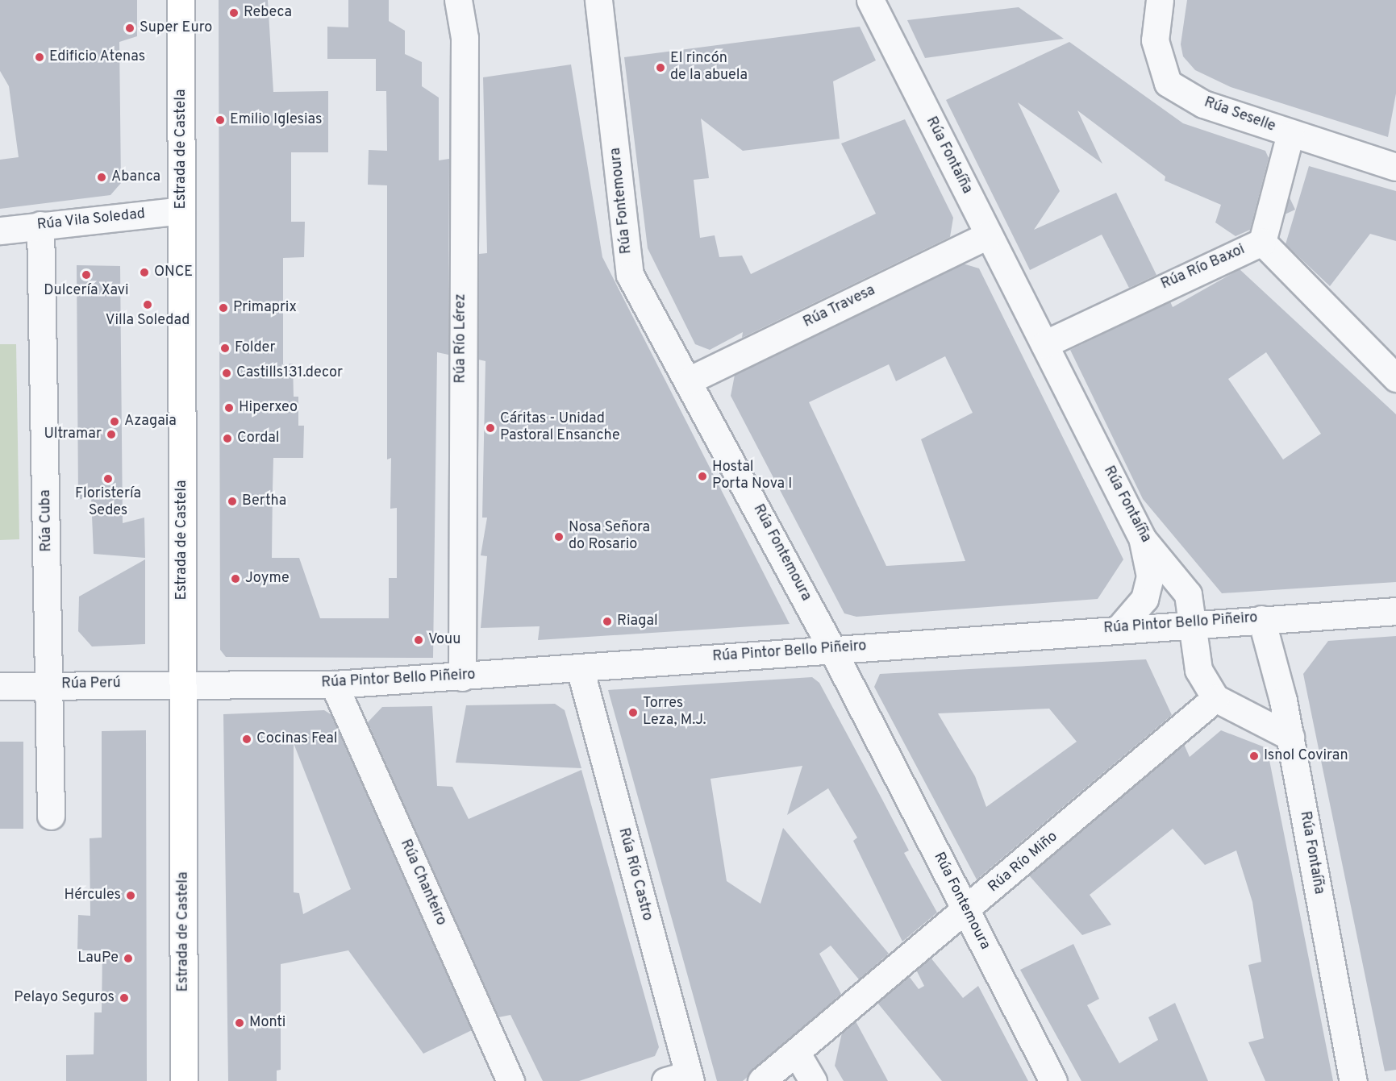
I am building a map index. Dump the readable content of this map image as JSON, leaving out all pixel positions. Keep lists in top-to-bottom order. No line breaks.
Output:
{"streets":{"main road":["Estrada de Castela"],"street":["Rúa Seselle","Rúa Fontaíña","Rúa Fontemoura","Rúa Vila Soledad","Rúa Río Baxoi","Rúa Travesa","Rúa Río Lérez","Rúa Cuba","Rúa Pintor Bello Piñeiro","Rúa Perú","Rúa Río Miño","Rúa Río Castro","Rúa Chanteiro"]},"crossings":[["Rúa Seselle","Rúa Río Baxoi"],["Estrada de Castela","Rúa Vila Soledad"],["Estrada de Castela","Rúa Pintor Bello Piñeiro"],["Estrada de Castela","Rúa Perú"],["Rúa Fontaíña","Rúa Río Baxoi"],["Rúa Fontaíña","Rúa Travesa"],["Rúa Fontaíña","Rúa Pintor Bello Piñeiro"],["Rúa Fontaíña","Rúa Río Miño"],["Rúa Fontemoura","Rúa Travesa"],["Rúa Fontemoura","Rúa Pintor Bello Piñeiro"],["Rúa Fontemoura","Rúa Río Miño"],["Rúa Vila Soledad","Rúa Cuba"],["Rúa Río Lérez","Rúa Pintor Bello Piñeiro"],["Rúa Cuba","Rúa Perú"],["Rúa Pintor Bello Piñeiro","Rúa Perú"],["Rúa Pintor Bello Piñeiro","Rúa Río Castro"],["Rúa Pintor Bello Piñeiro","Rúa Chanteiro"]],"places":["Rebeca","Super Euro","Edificio Atenas","El rincón de la abuela","Emilio Iglesias","Abanca","ONCE","Dulcería Xavi","Villa Soledad","Primaprix","Folder","Castills131.decor","Hiperxeo","Azagaia","Cáritas - Unidad Pastoral Ensanche","Ultramar","Cordal","Hostal Porta Nova I","Floristería Sedes","Bertha","Nosa Señora do Rosario","Joyme","Riagal","Vouu","Torres Leza, M.J.","Cocinas Feal","Isnol Coviran","Hércules","LauPe","Pelayo Seguros","Monti"]}
